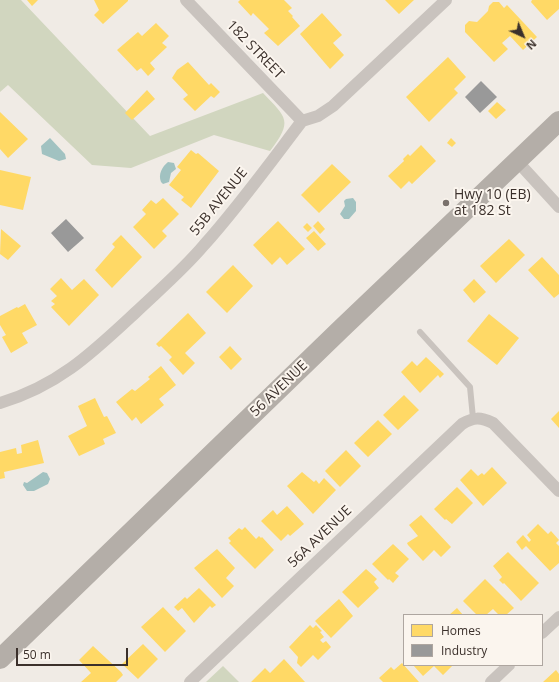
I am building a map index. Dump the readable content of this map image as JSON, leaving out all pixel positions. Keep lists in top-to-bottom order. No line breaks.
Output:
{"streets":{"highway":["56 AVENUE"],"street":["182 STREET","55B AVENUE","56A AVENUE"]},"crossings":[["182 STREET","55B AVENUE"]],"places":["Hwy 10 (EB) at 182 St"],"legend":["Homes","Industry"],"scale_bar":"50 m","north":"bottom right"}
